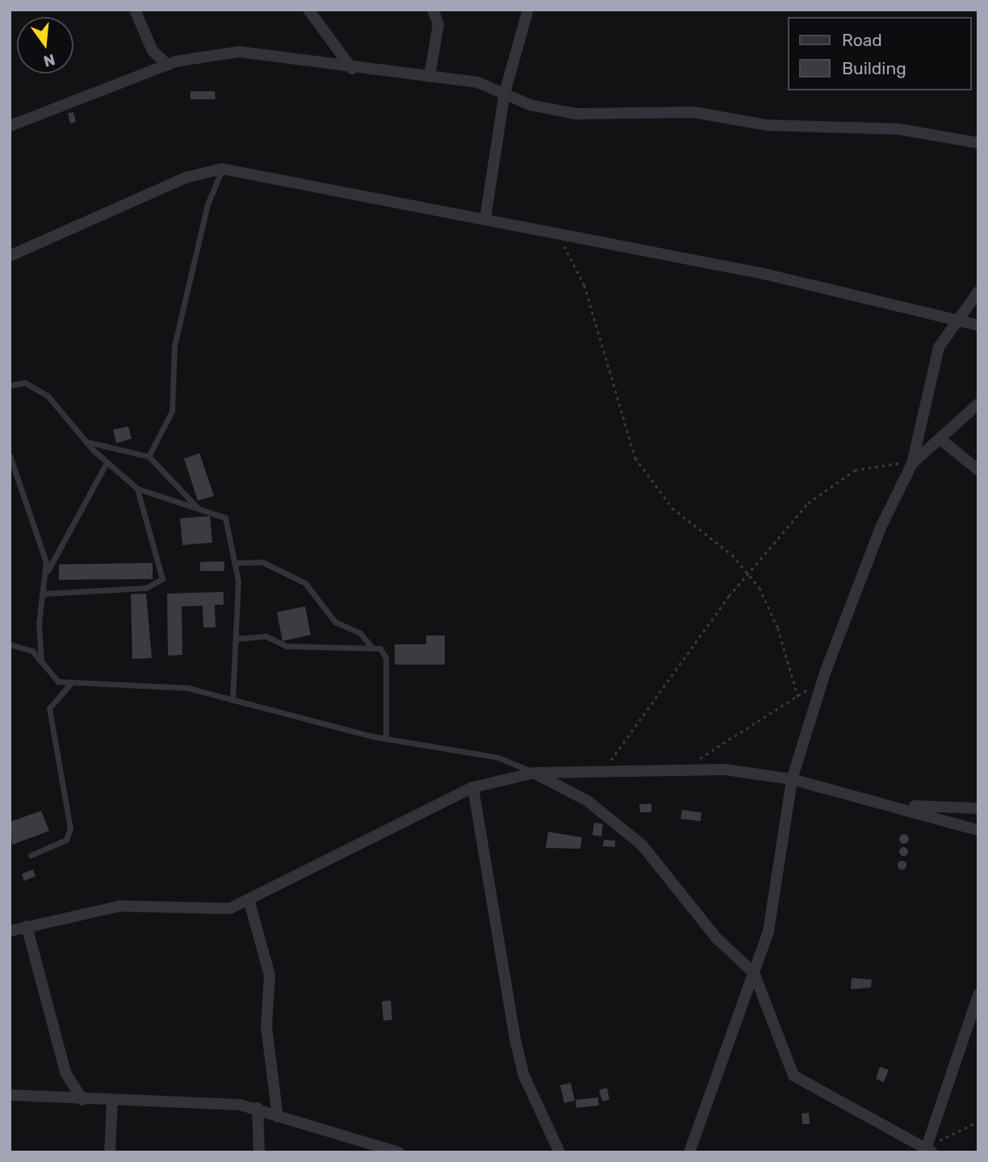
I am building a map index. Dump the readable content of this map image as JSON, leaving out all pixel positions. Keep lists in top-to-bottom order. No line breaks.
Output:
{"legend":["Road","Building"],"north":"bottom"}
